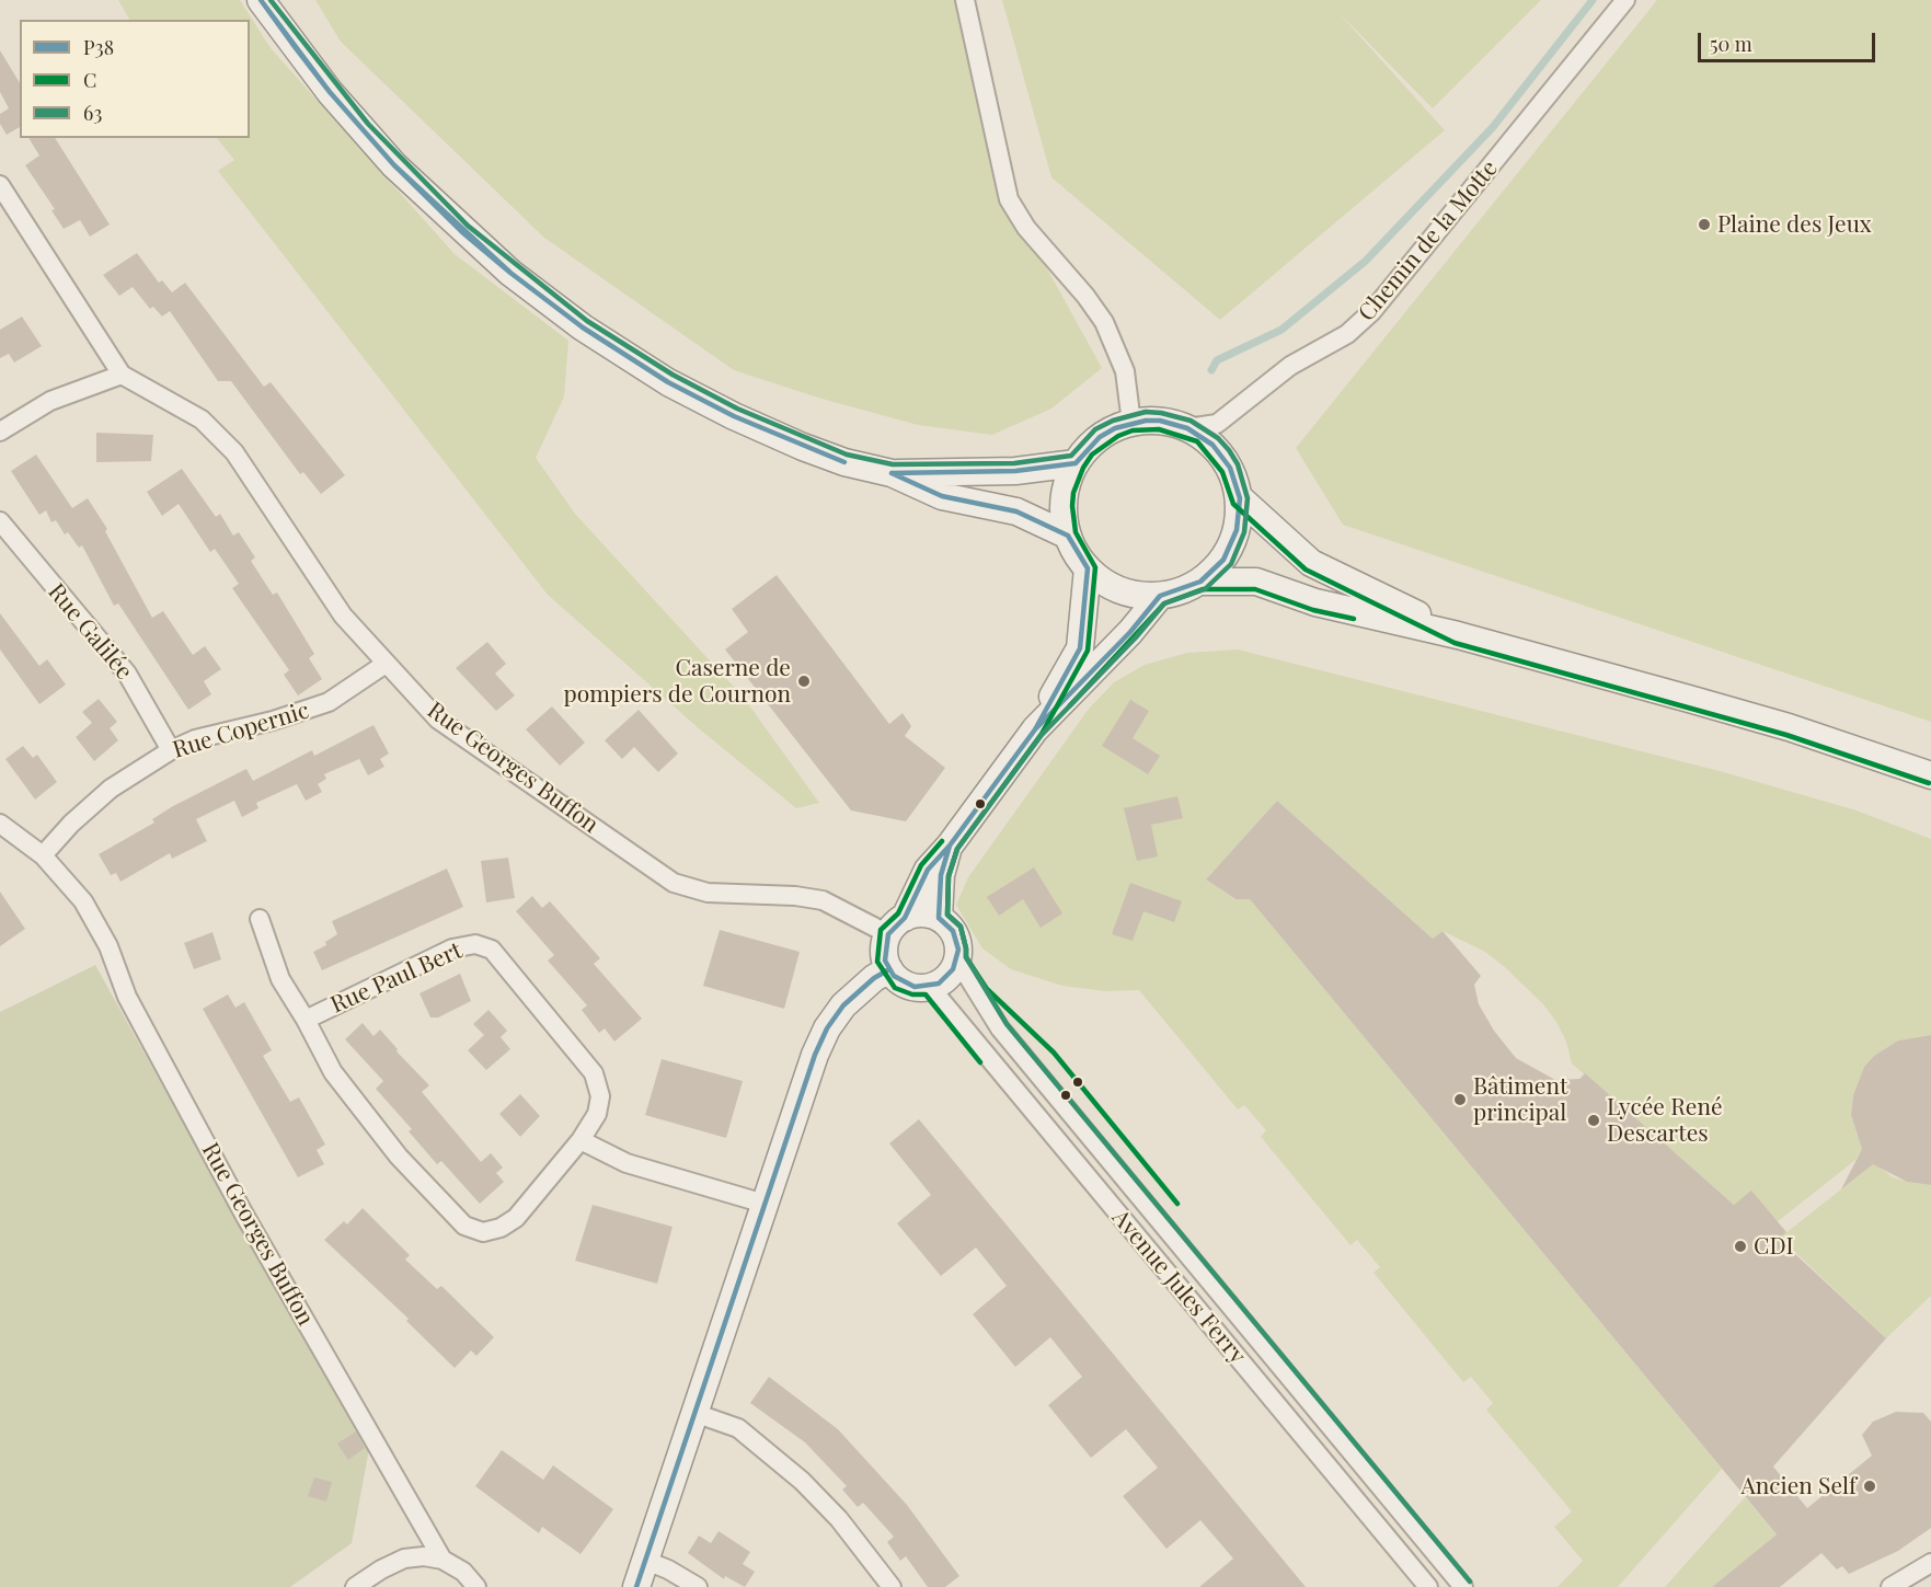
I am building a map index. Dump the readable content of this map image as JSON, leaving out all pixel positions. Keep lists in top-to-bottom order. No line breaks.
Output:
{"streets":{"street":["Chemin de la Motte","Rue Galilée","Rue Copernic","Rue Georges Buffon","Rue Paul Bert","Avenue Jules Ferry"]},"crossings":[["Rue Galilée","Rue Copernic"],["Rue Copernic","Rue Georges Buffon"],["Rue Georges Buffon","Avenue Jules Ferry"]],"places":["Plaine des Jeux","Caserne de pompiers de Cournon","Bâtiment principal","Lycée René Descartes","CDI","Ancien Self"],"lines":["transit line P38","transit line 63","transit line C"],"legend":["P38","C","63"],"scale_bar":"50 m"}
